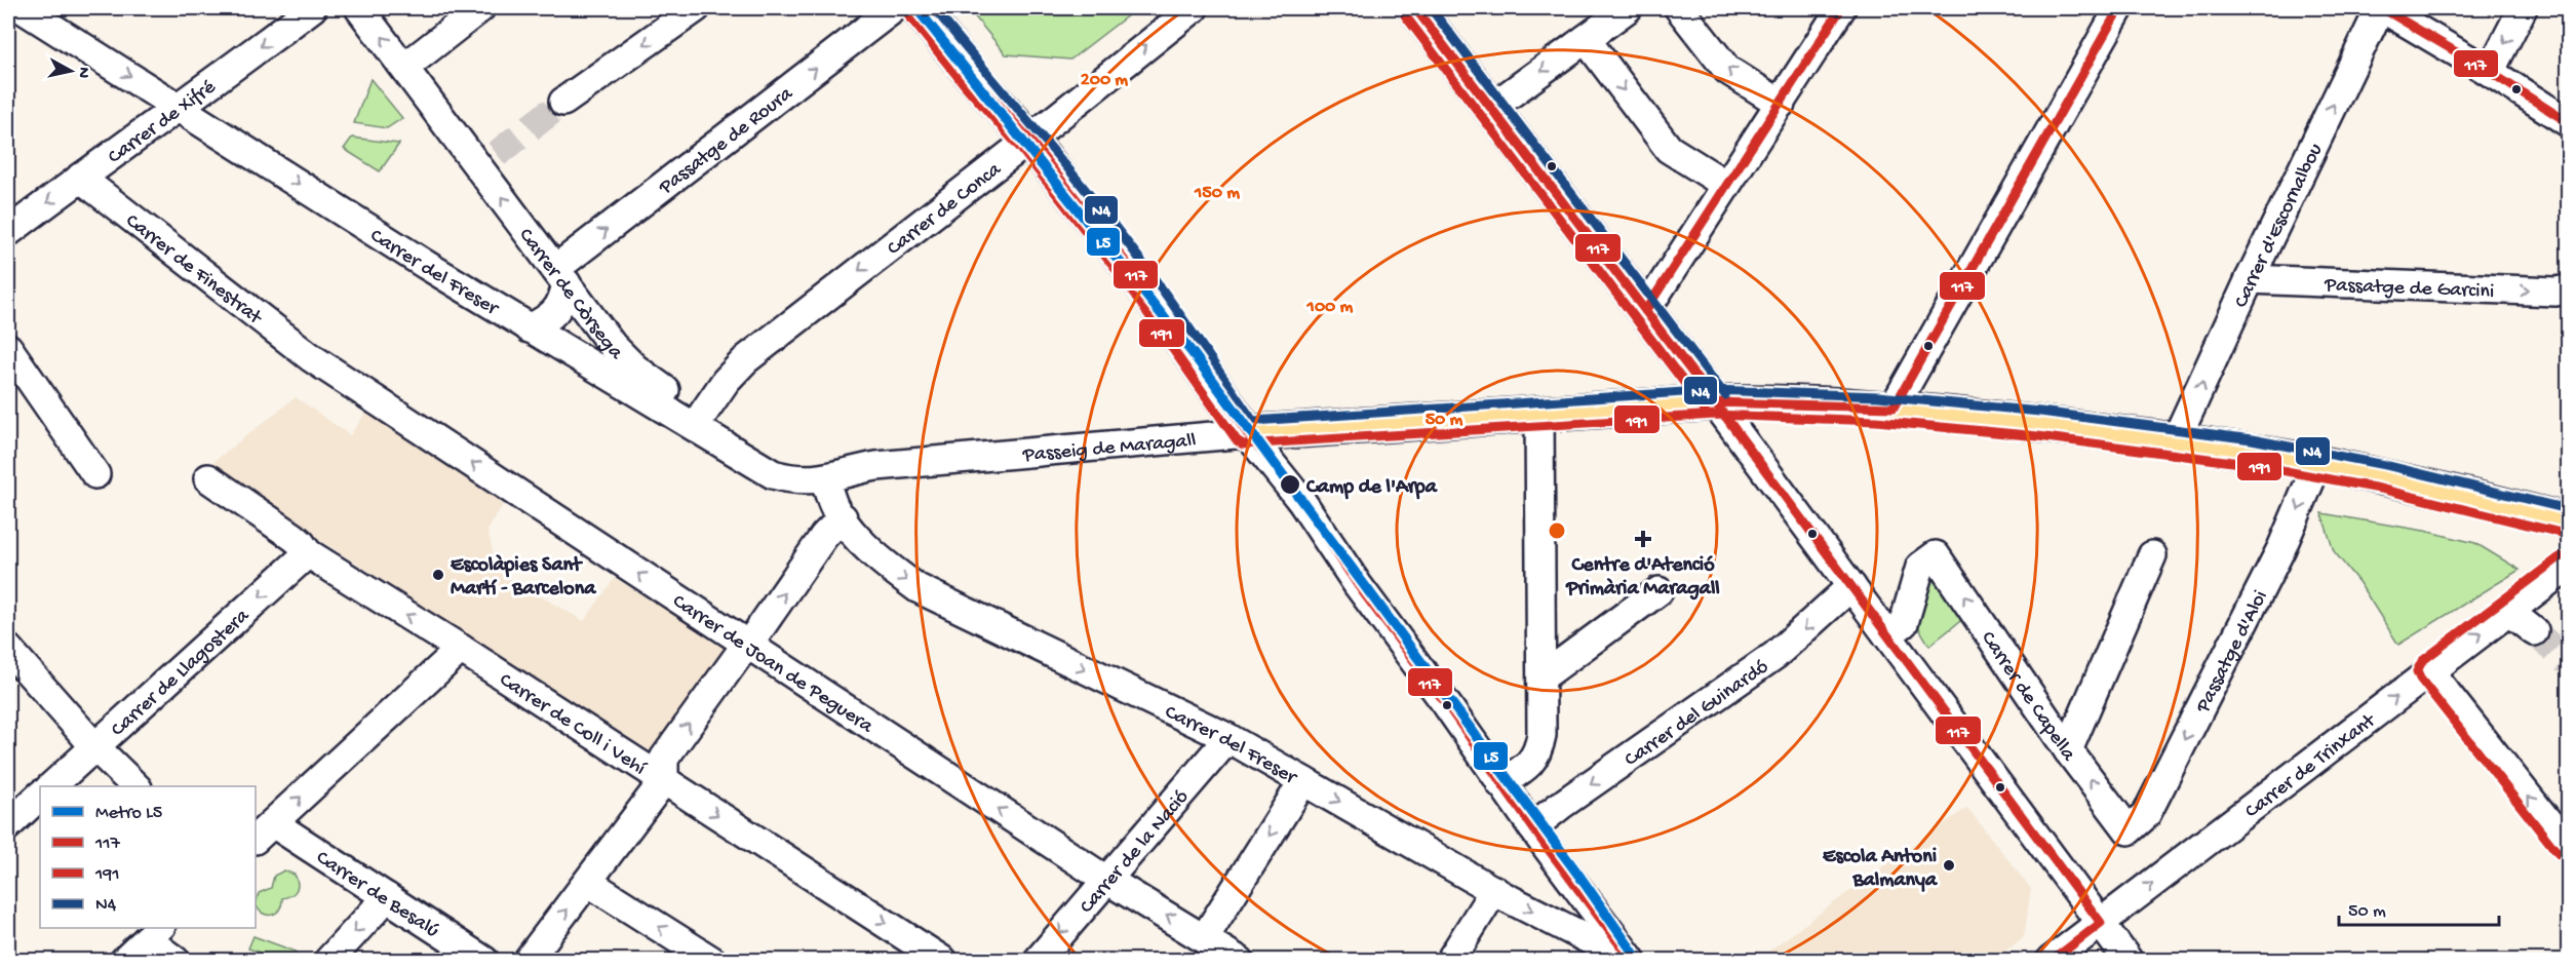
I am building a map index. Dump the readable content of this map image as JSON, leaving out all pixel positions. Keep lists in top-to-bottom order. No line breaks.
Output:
{"streets":{"main road":["Passeig de Maragall"],"street":["Carrer de Xifré","Passatge de Roura","Carrer de Conca","Carrer d'Escornalbou","Carrer de Finestrat","Carrer del Freser","Passatge de Garcini","Carrer de Còrsega","Passatge d'Aloi","Carrer de Joan de Peguera","Carrer de Llagostera","Carrer de Capella","Carrer del Guinardó","Carrer de Coll i Vehí","Carrer de Trinxant","Carrer de la Nació","Carrer de Besalú"]},"crossings":[["Carrer de Xifré","Carrer de Finestrat"],["Carrer de Xifré","Carrer del Freser"],["Passatge de Roura","Carrer de Còrsega"],["Carrer de Conca","Carrer de Còrsega"],["Carrer d'Escornalbou","Passatge de Garcini"],["Carrer d'Escornalbou","Passeig de Maragall"],["Carrer de Finestrat","Carrer de Joan de Peguera"],["Carrer del Freser","Passeig de Maragall"],["Carrer del Freser","Carrer de la Nació"],["Carrer de Còrsega","Passeig de Maragall"],["Passeig de Maragall","Passatge d'Aloi"],["Passatge d'Aloi","Carrer de Capella"],["Carrer de Joan de Peguera","Carrer de la Nació"],["Carrer de Llagostera","Carrer de Coll i Vehí"]],"one_way":["Carrer de Xifré","Passatge de Garcini","Carrer de Còrsega","Carrer de Joan de Peguera","Carrer de Trinxant","Carrer de la Nació"],"places":{"other":["Camp de l'Arpa","Escolàpies Sant Martí - Barcelona","Escola Antoni Balmanya"],"health":["Centre d'Atenció Primària Maragall"]},"lines":["metro line L5","transit line 117","transit line N4","transit line 191"],"legend":["Metro L5","117","191","N4"],"scale_bar":"50 m","north":"right","rings":["200 m","150 m","100 m","50 m"]}
